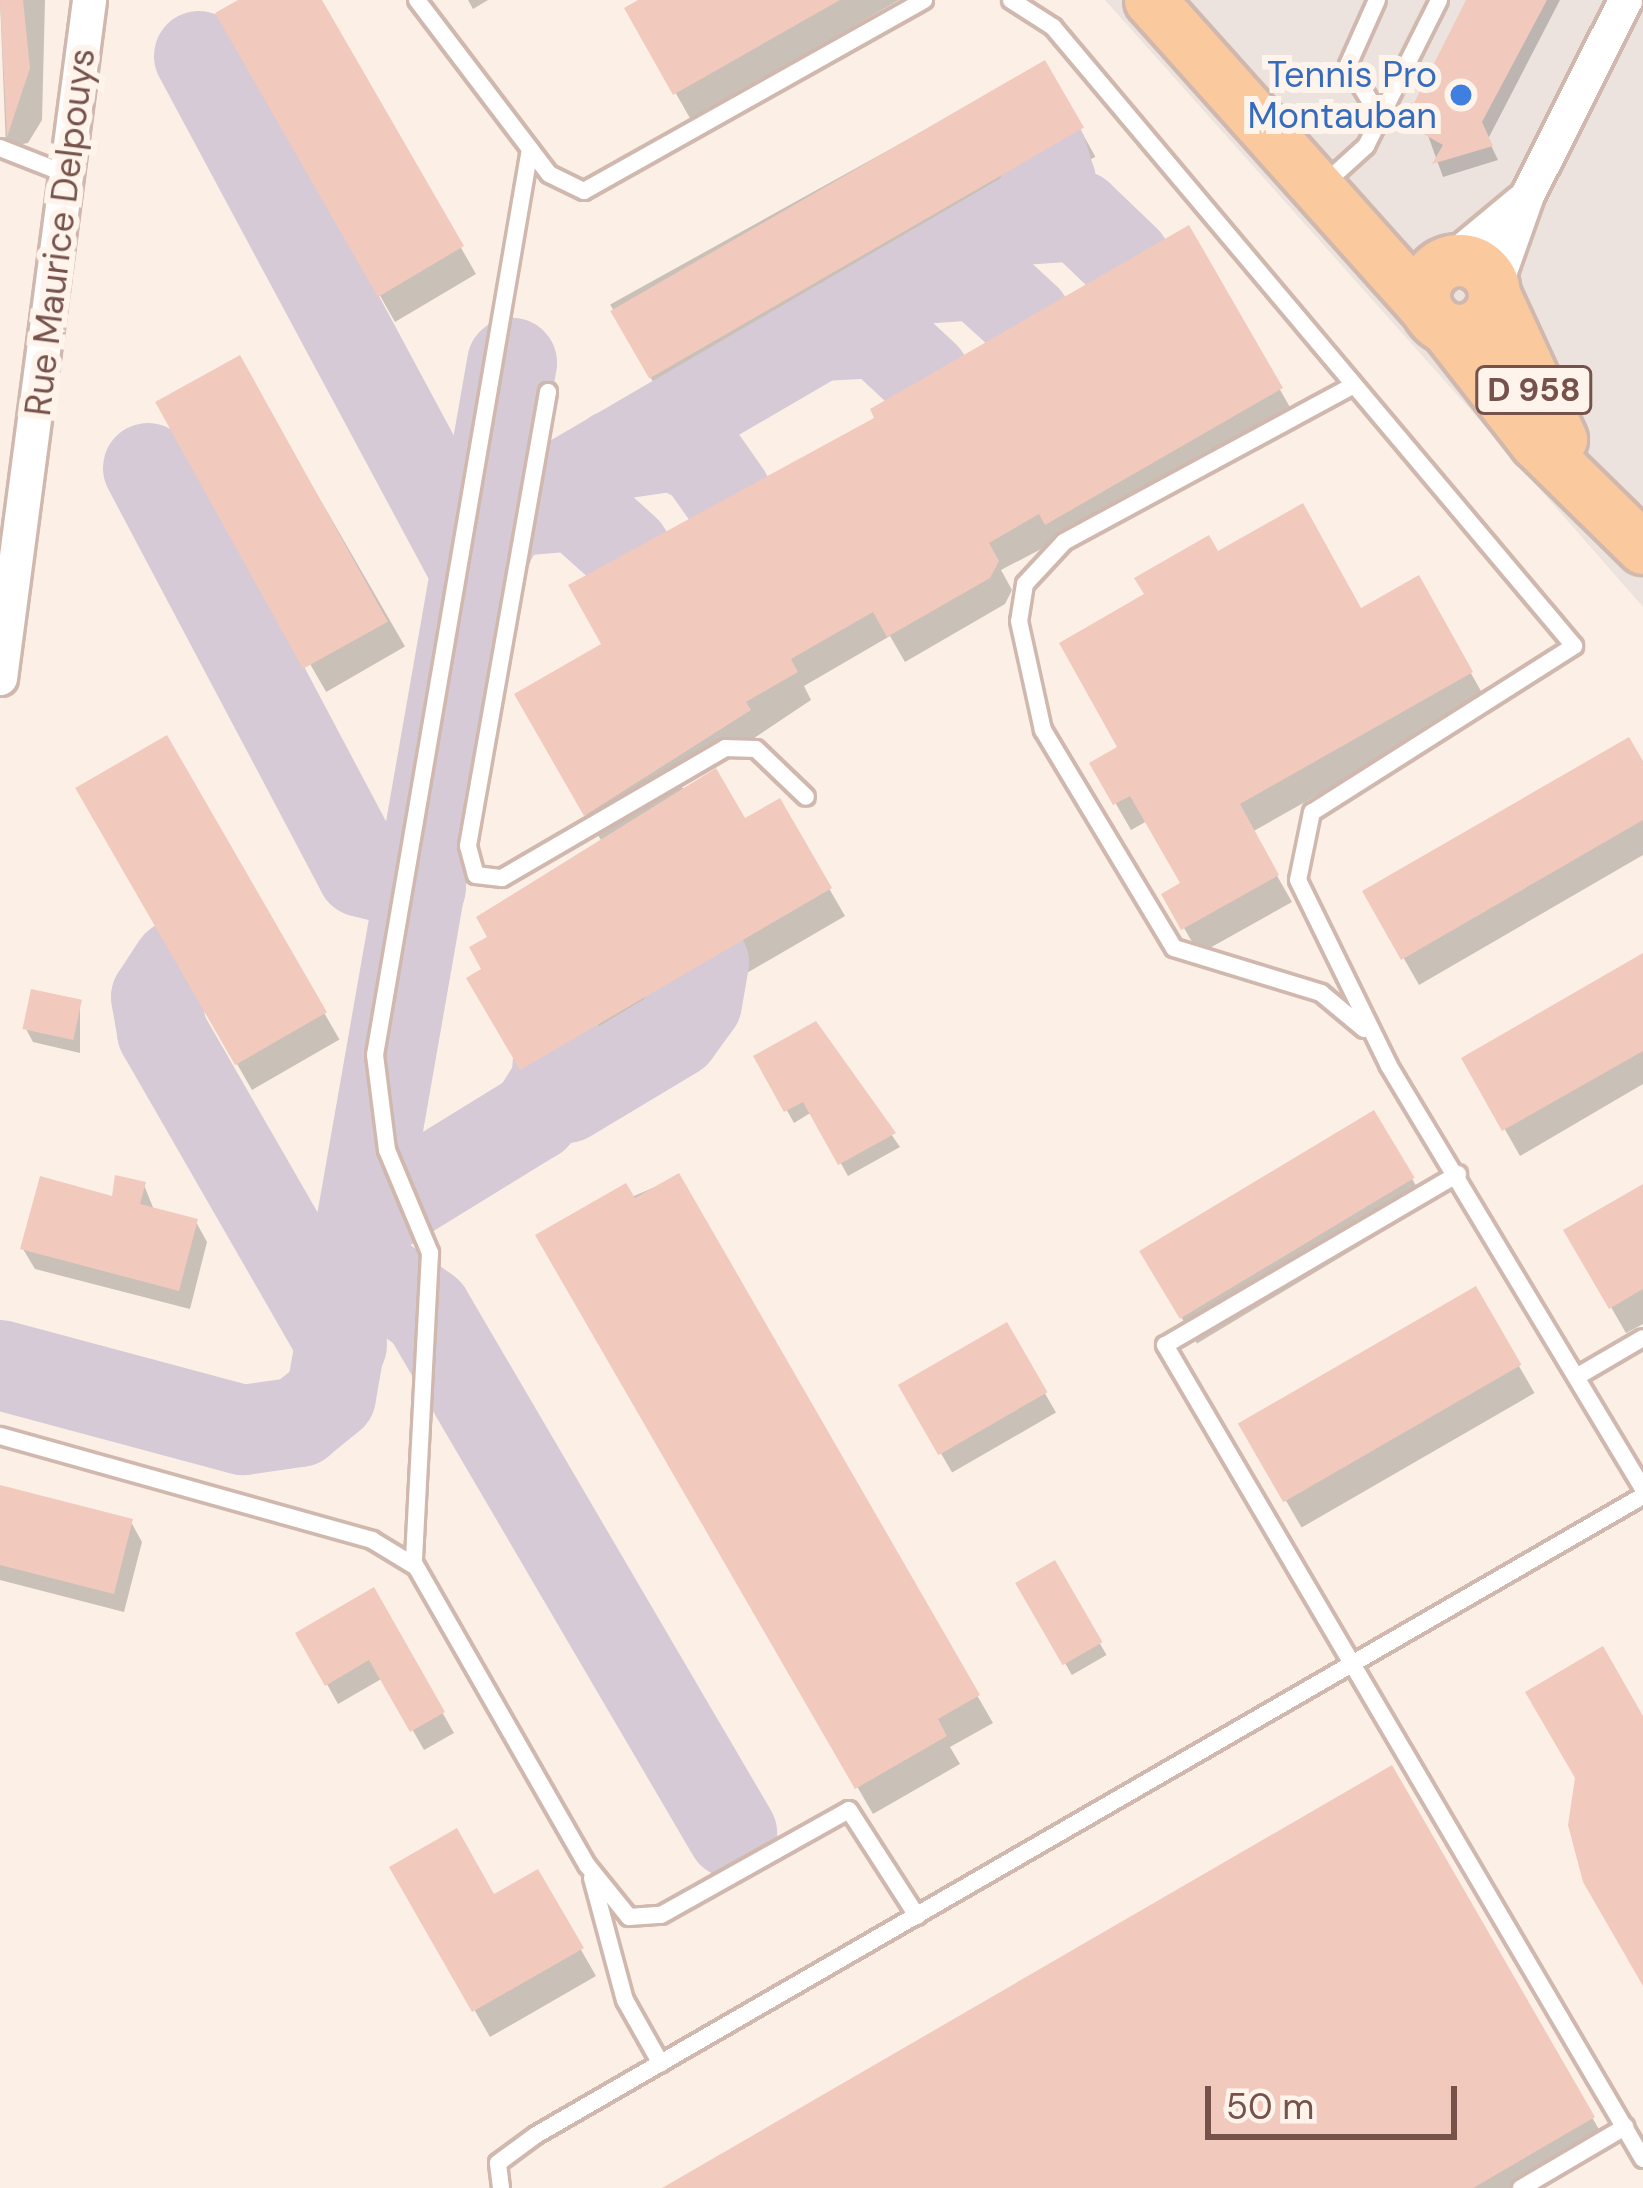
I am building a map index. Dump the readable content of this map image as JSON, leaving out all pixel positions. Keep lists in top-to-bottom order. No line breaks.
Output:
{"streets":{"main road":["D 958"],"street":["Rue Maurice Delpouys"]},"places":["Tennis Pro Montauban"],"scale_bar":"50 m"}
